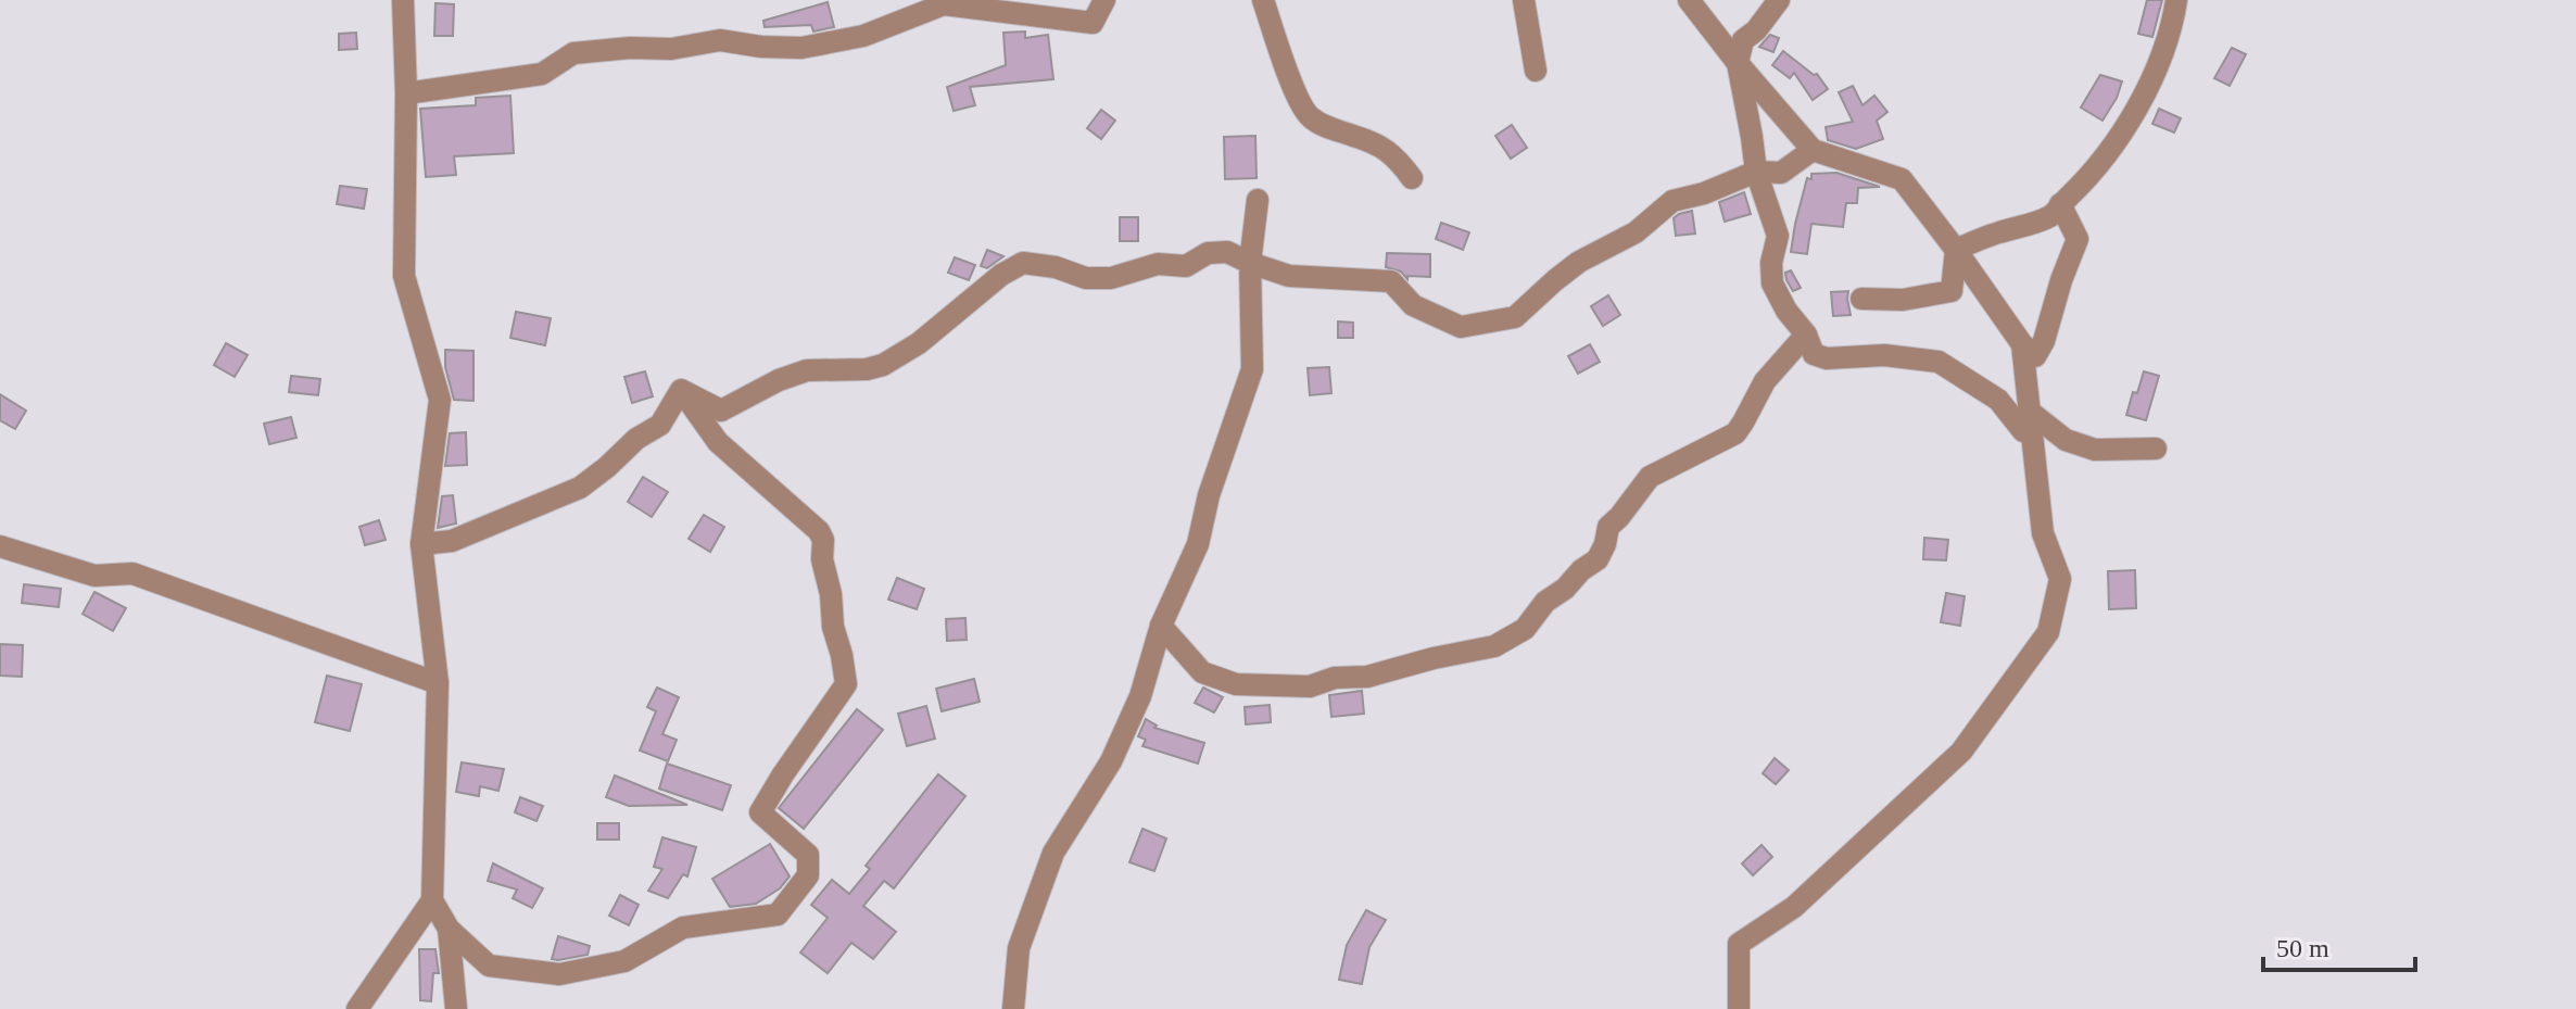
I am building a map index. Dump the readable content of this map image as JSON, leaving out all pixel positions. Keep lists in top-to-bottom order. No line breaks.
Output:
{"scale_bar":"50 m"}
